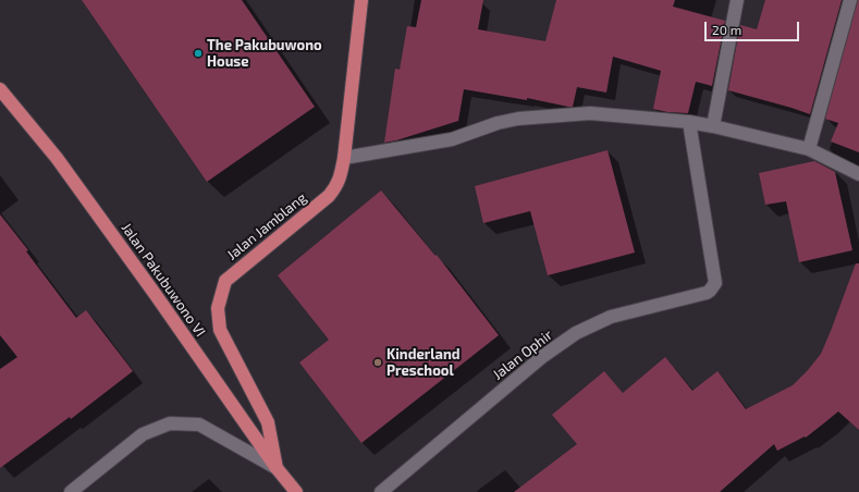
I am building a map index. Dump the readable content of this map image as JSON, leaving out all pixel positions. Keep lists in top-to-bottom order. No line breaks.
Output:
{"streets":{"main road":["Jalan Jamblang","Jalan Pakubuwono VI"],"street":["Jalan Ophir"]},"crossings":[["Jalan Jamblang","Jalan Pakubuwono VI"]],"places":["The Pakubuwono House","Kinderland Preschool"],"scale_bar":"20 m"}
